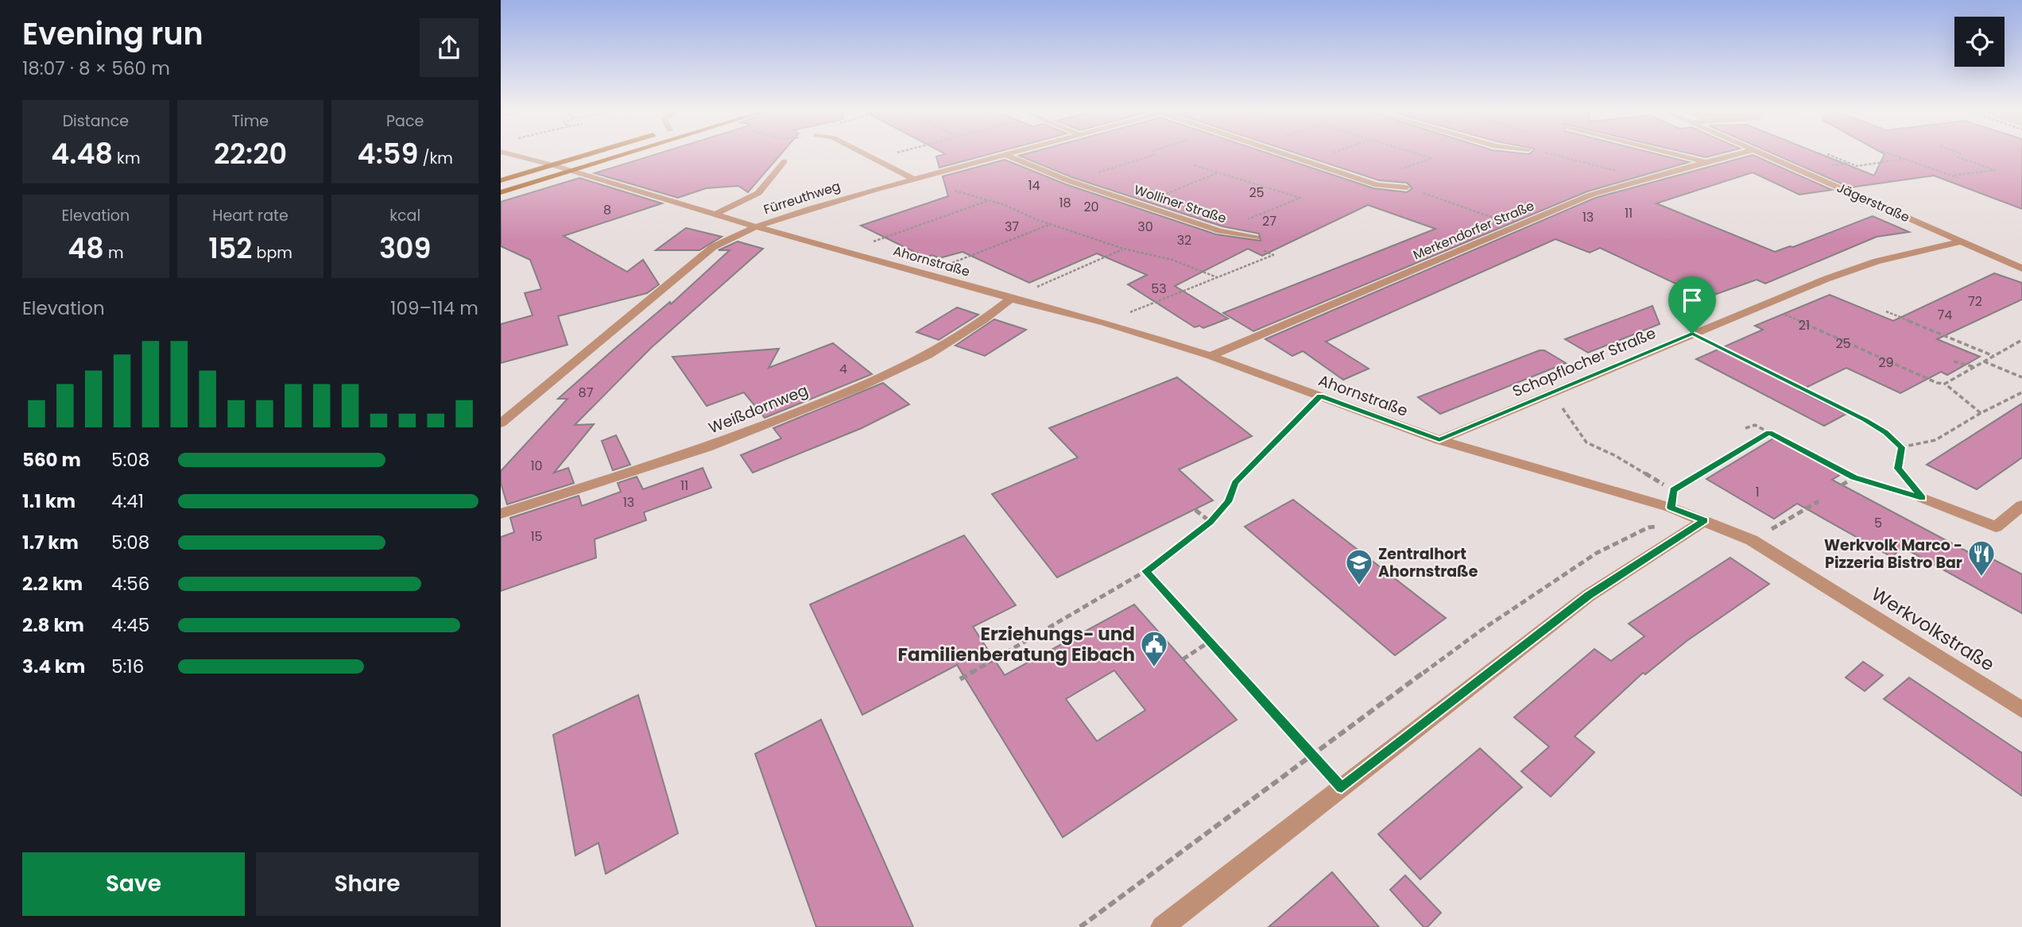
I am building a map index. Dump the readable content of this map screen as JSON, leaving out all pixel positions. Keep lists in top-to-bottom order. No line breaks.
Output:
{"streets":{"street":["Fürreuthweg","Jägerstraße","Wolliner Straße","Merkendorfer Straße","Ahornstraße","Schopflocher Straße","Weißdornweg","Werkvolkstraße"]},"crossings":[["Fürreuthweg","Wolliner Straße"],["Fürreuthweg","Ahornstraße"],["Jägerstraße","Schopflocher Straße"],["Merkendorfer Straße","Ahornstraße"],["Ahornstraße","Schopflocher Straße"],["Ahornstraße","Weißdornweg"],["Ahornstraße","Werkvolkstraße"]],"places":{"restaurant":["Werkvolk Marco - Pizzeria Bistro Bar"],"school or university":["Zentralhort Ahornstraße"],"public building":["Erziehungs- und Familienberatung Eibach"]},"house_numbers":["14","25","18","20","8","11","13","27","37","30","32","53","72","74","21","25","29","4","87","10","11","1","13","5","15"],"page":{"heading":["Evening run","18:07 · 8 × 560 m"],"stats":[["Distance","4.48 km"],["Time","22:20"],["Pace","4:59 /km"],["Elevation","48 m"],["Heart rate","152 bpm"],["kcal","309"]],"chart":["Elevation","109–114 m"],"list":[{"name":"560 m","note":"5:08"},{"name":"1.1 km","note":"4:41"},{"name":"1.7 km","note":"5:08"},{"name":"2.2 km","note":"4:56"},{"name":"2.8 km","note":"4:45"},{"name":"3.4 km","note":"5:16"}],"buttons":["Save","Share"]}}
